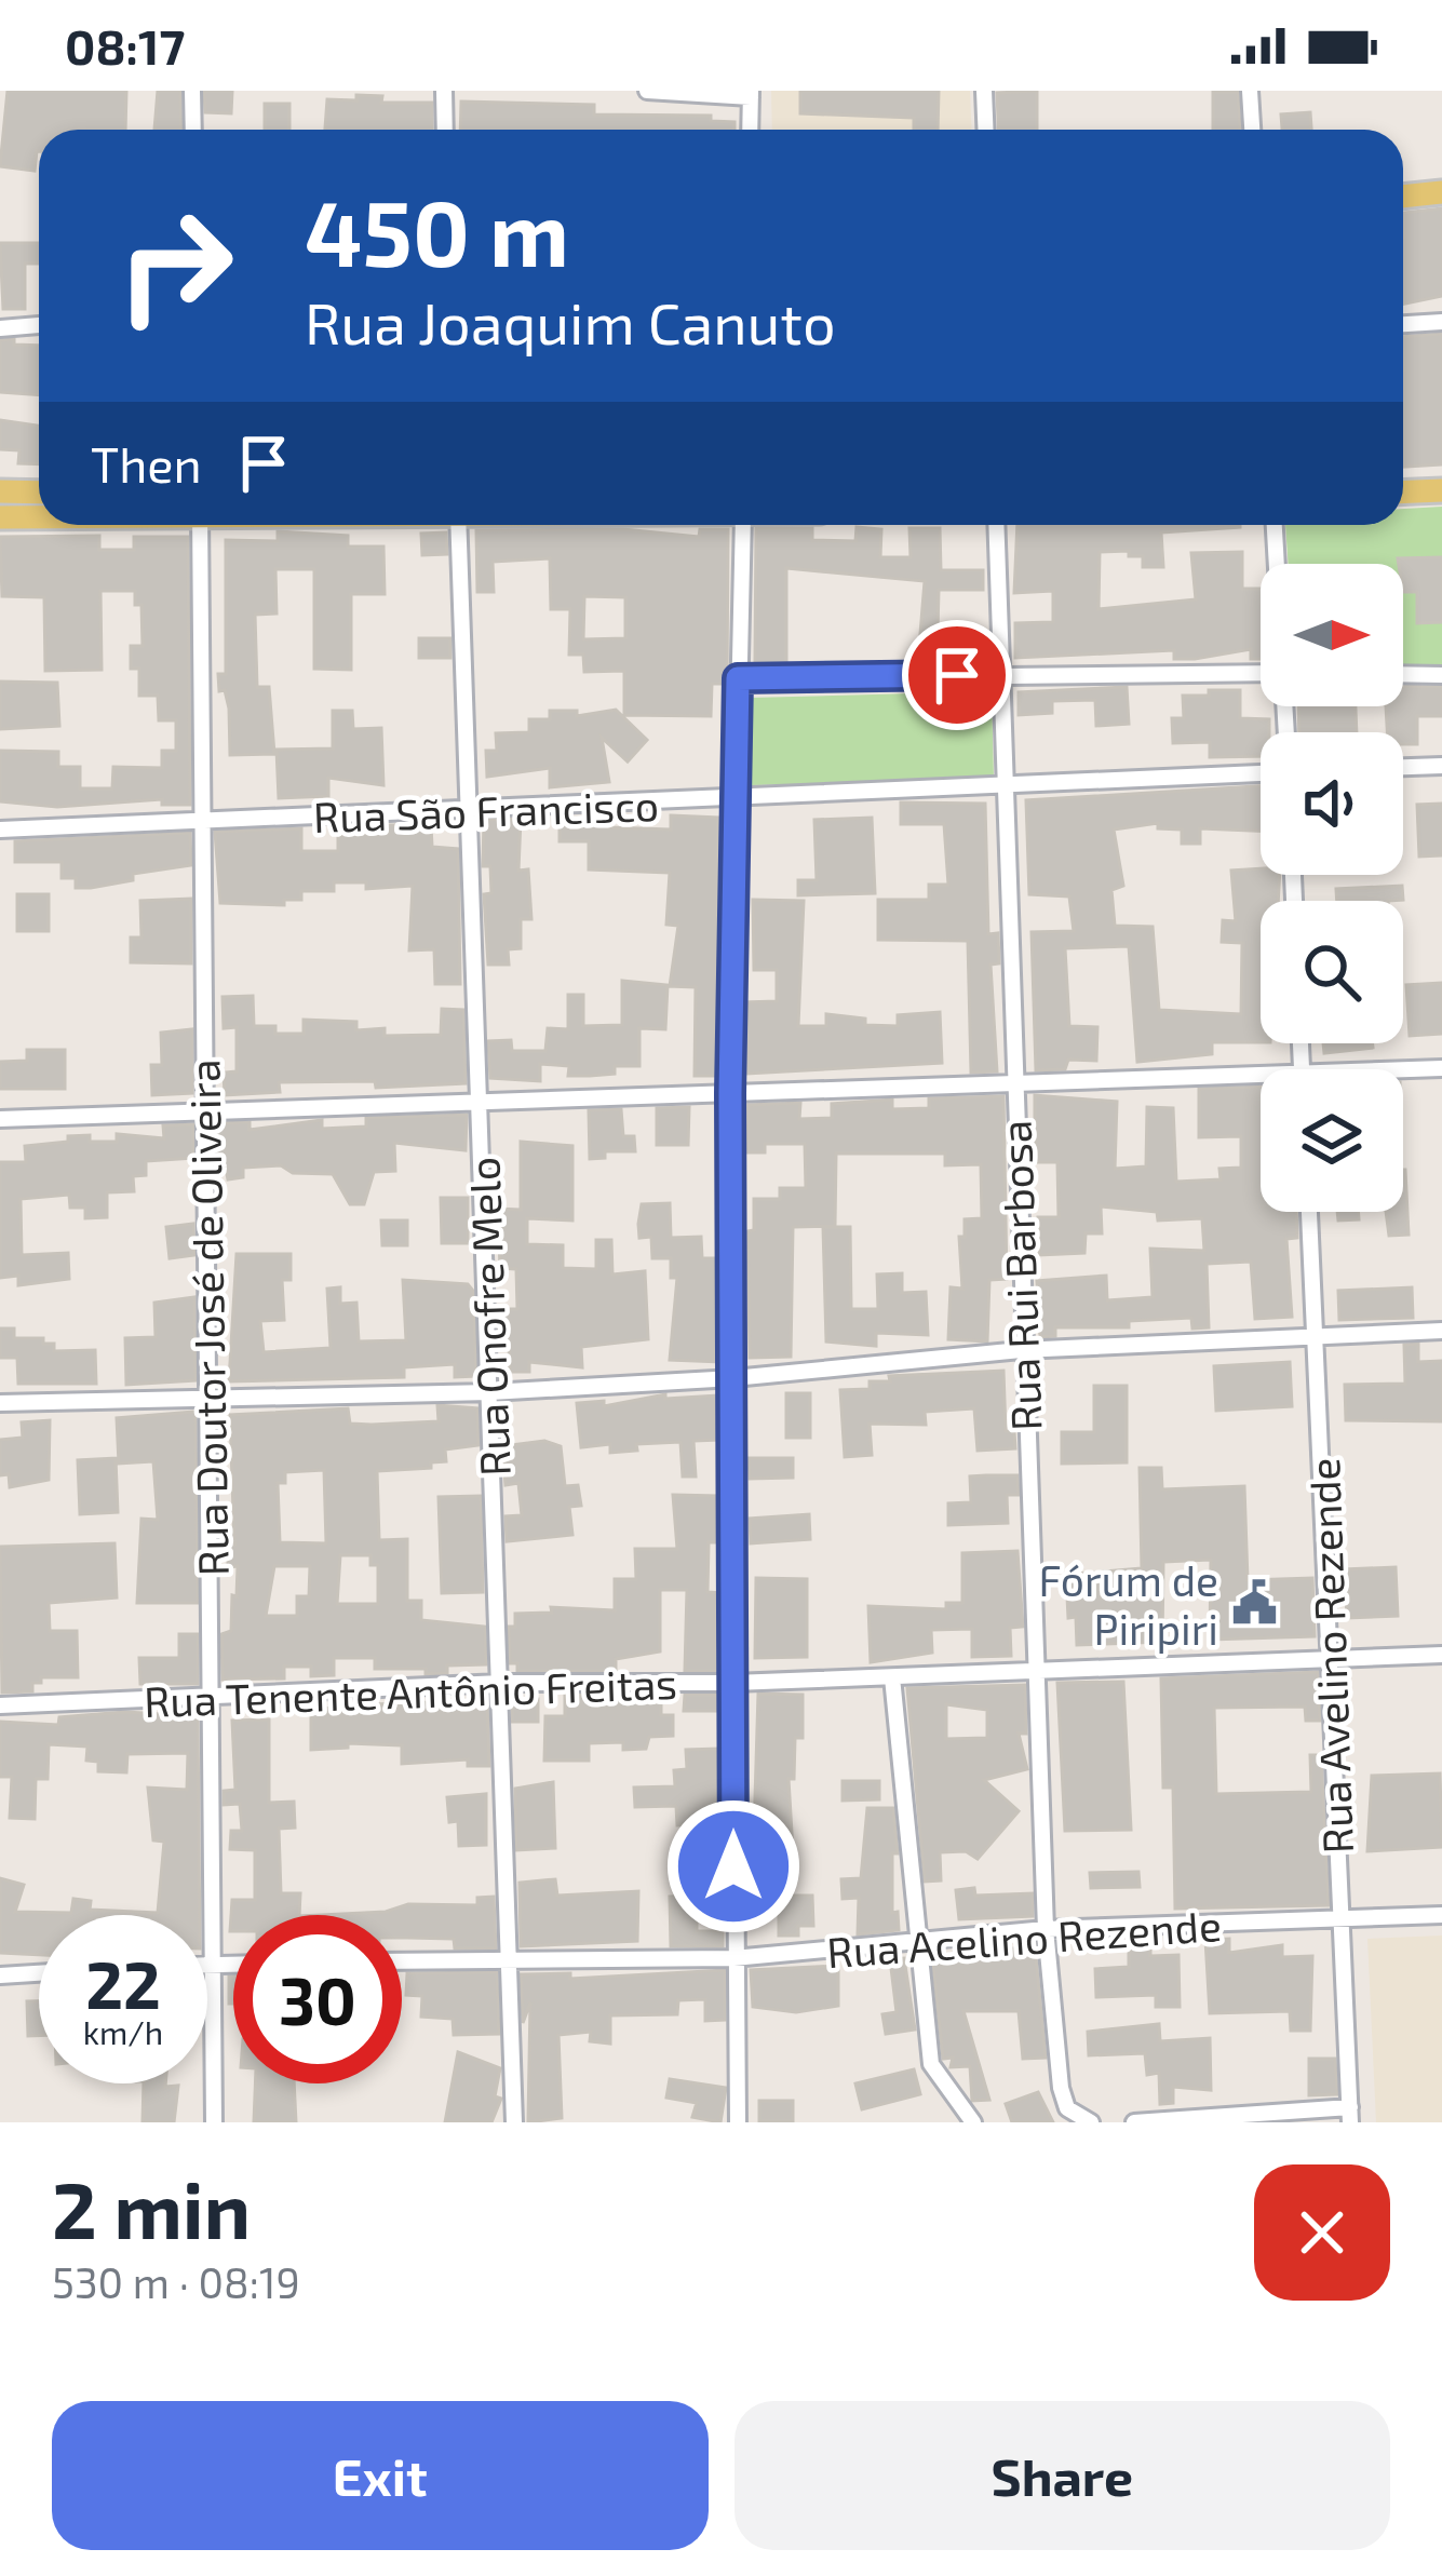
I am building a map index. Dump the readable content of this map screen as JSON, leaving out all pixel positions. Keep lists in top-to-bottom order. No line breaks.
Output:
{"streets":{"street":["Rua São Francisco","Rua Rui Barbosa","Rua Onofre Melo","Rua Doutor José de Oliveira","Rua Avelino Rezende","Rua Tenente Antônio Freitas","Rua Acelino Rezende"]},"crossings":[["Rua São Francisco","Rua Rui Barbosa"],["Rua São Francisco","Rua Onofre Melo"],["Rua São Francisco","Rua Doutor José de Oliveira"],["Rua Rui Barbosa","Rua Tenente Antônio Freitas"],["Rua Rui Barbosa","Rua Acelino Rezende"],["Rua Onofre Melo","Rua Tenente Antônio Freitas"],["Rua Onofre Melo","Rua Acelino Rezende"],["Rua Doutor José de Oliveira","Rua Tenente Antônio Freitas"],["Rua Avelino Rezende","Rua Tenente Antônio Freitas"],["Rua Avelino Rezende","Rua Acelino Rezende"]],"places":{"public building":["Fórum de Piripiri"]},"north":"right","page":{"status":"08:17","turn":["450 m","Rua Joaquim Canuto"],"then":"Then","speed":"22 km/h","limit":"30","heading":["2 min","530 m · 08:19"],"buttons":["Exit","Share"]}}
